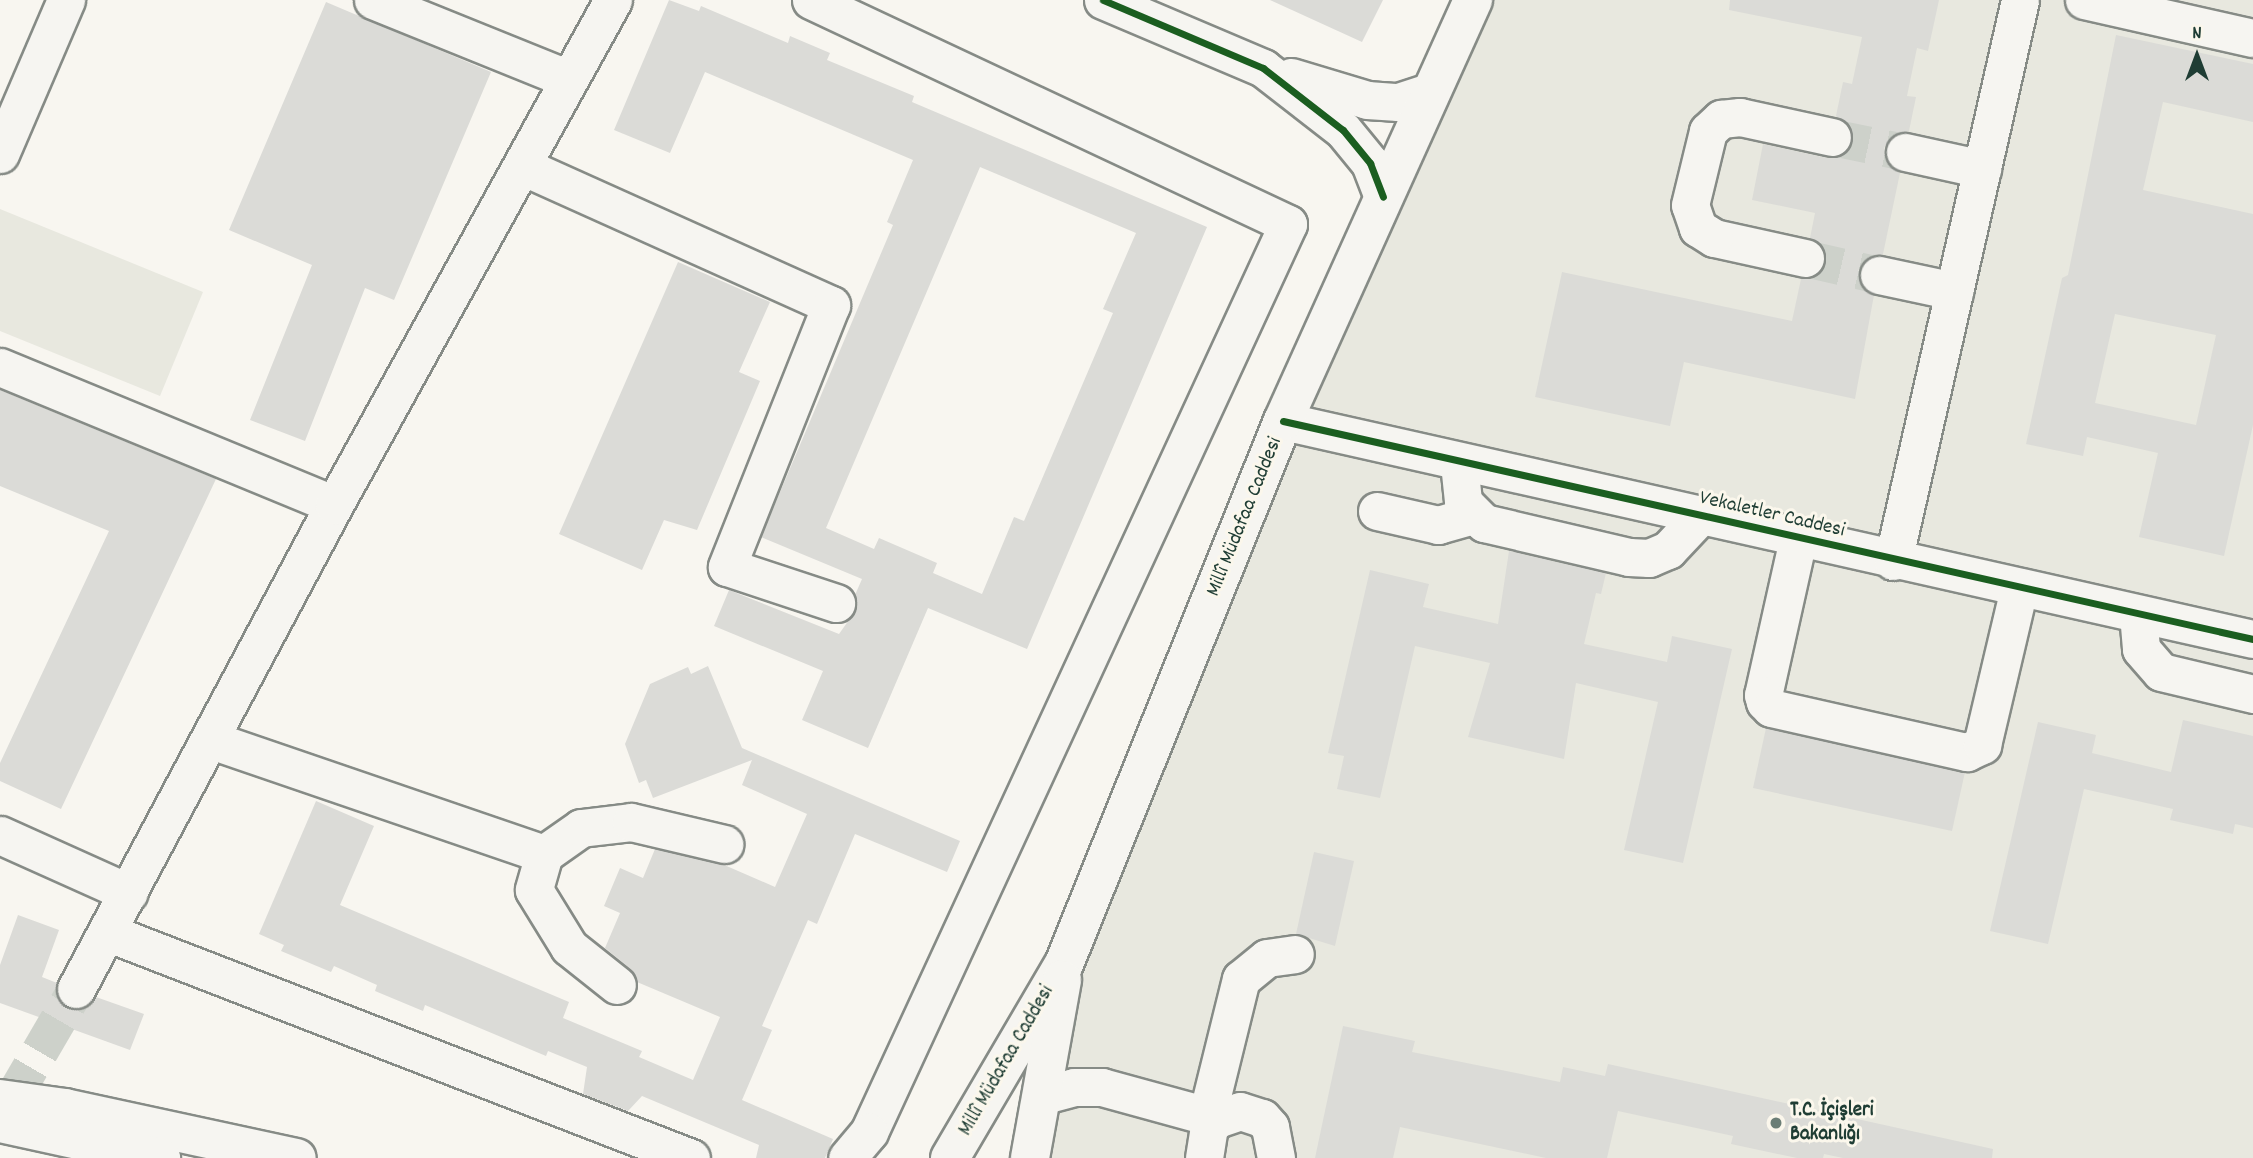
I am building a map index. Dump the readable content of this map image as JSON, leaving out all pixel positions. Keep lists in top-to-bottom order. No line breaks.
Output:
{"streets":{"main road":["Millî Müdafaa Caddesi"],"street":["Vekaletler Caddesi"]},"crossings":[["Vekaletler Caddesi","Millî Müdafaa Caddesi"]],"places":["T.C. İçişleri Bakanlığı"],"north":"top"}
